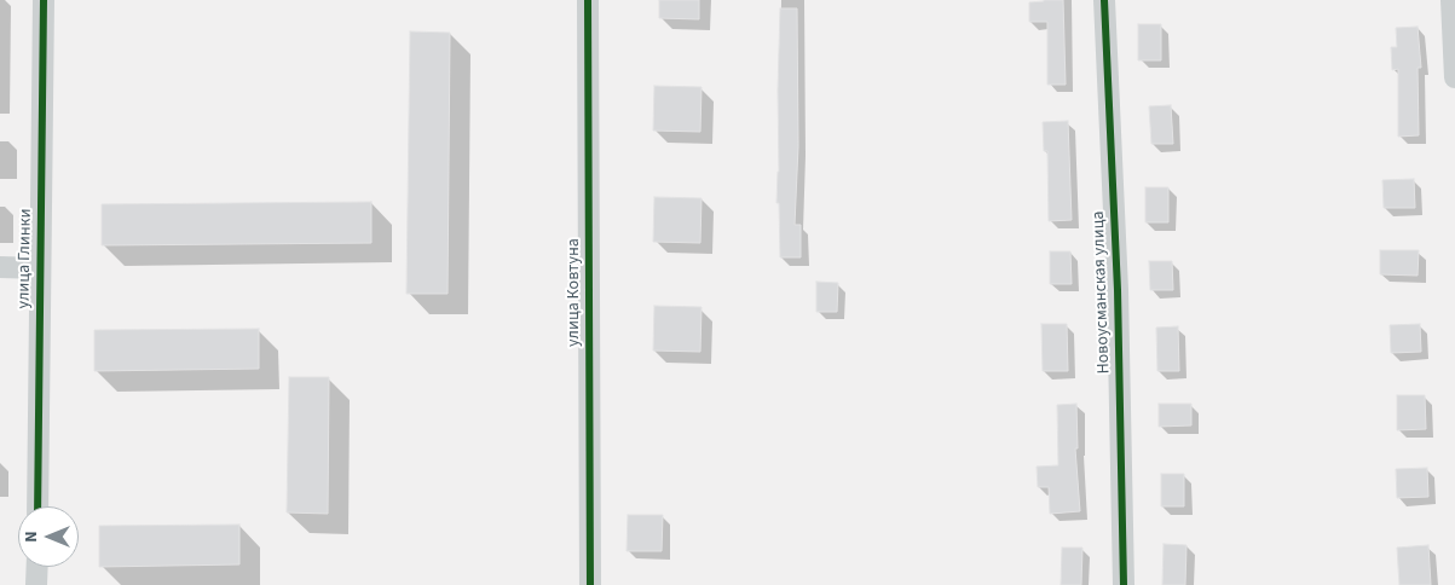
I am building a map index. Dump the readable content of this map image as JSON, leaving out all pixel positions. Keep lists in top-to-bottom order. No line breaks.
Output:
{"streets":{"street":["улица Глинки","улица Ковтуна","Новоусманская улица"]},"north":"left"}
